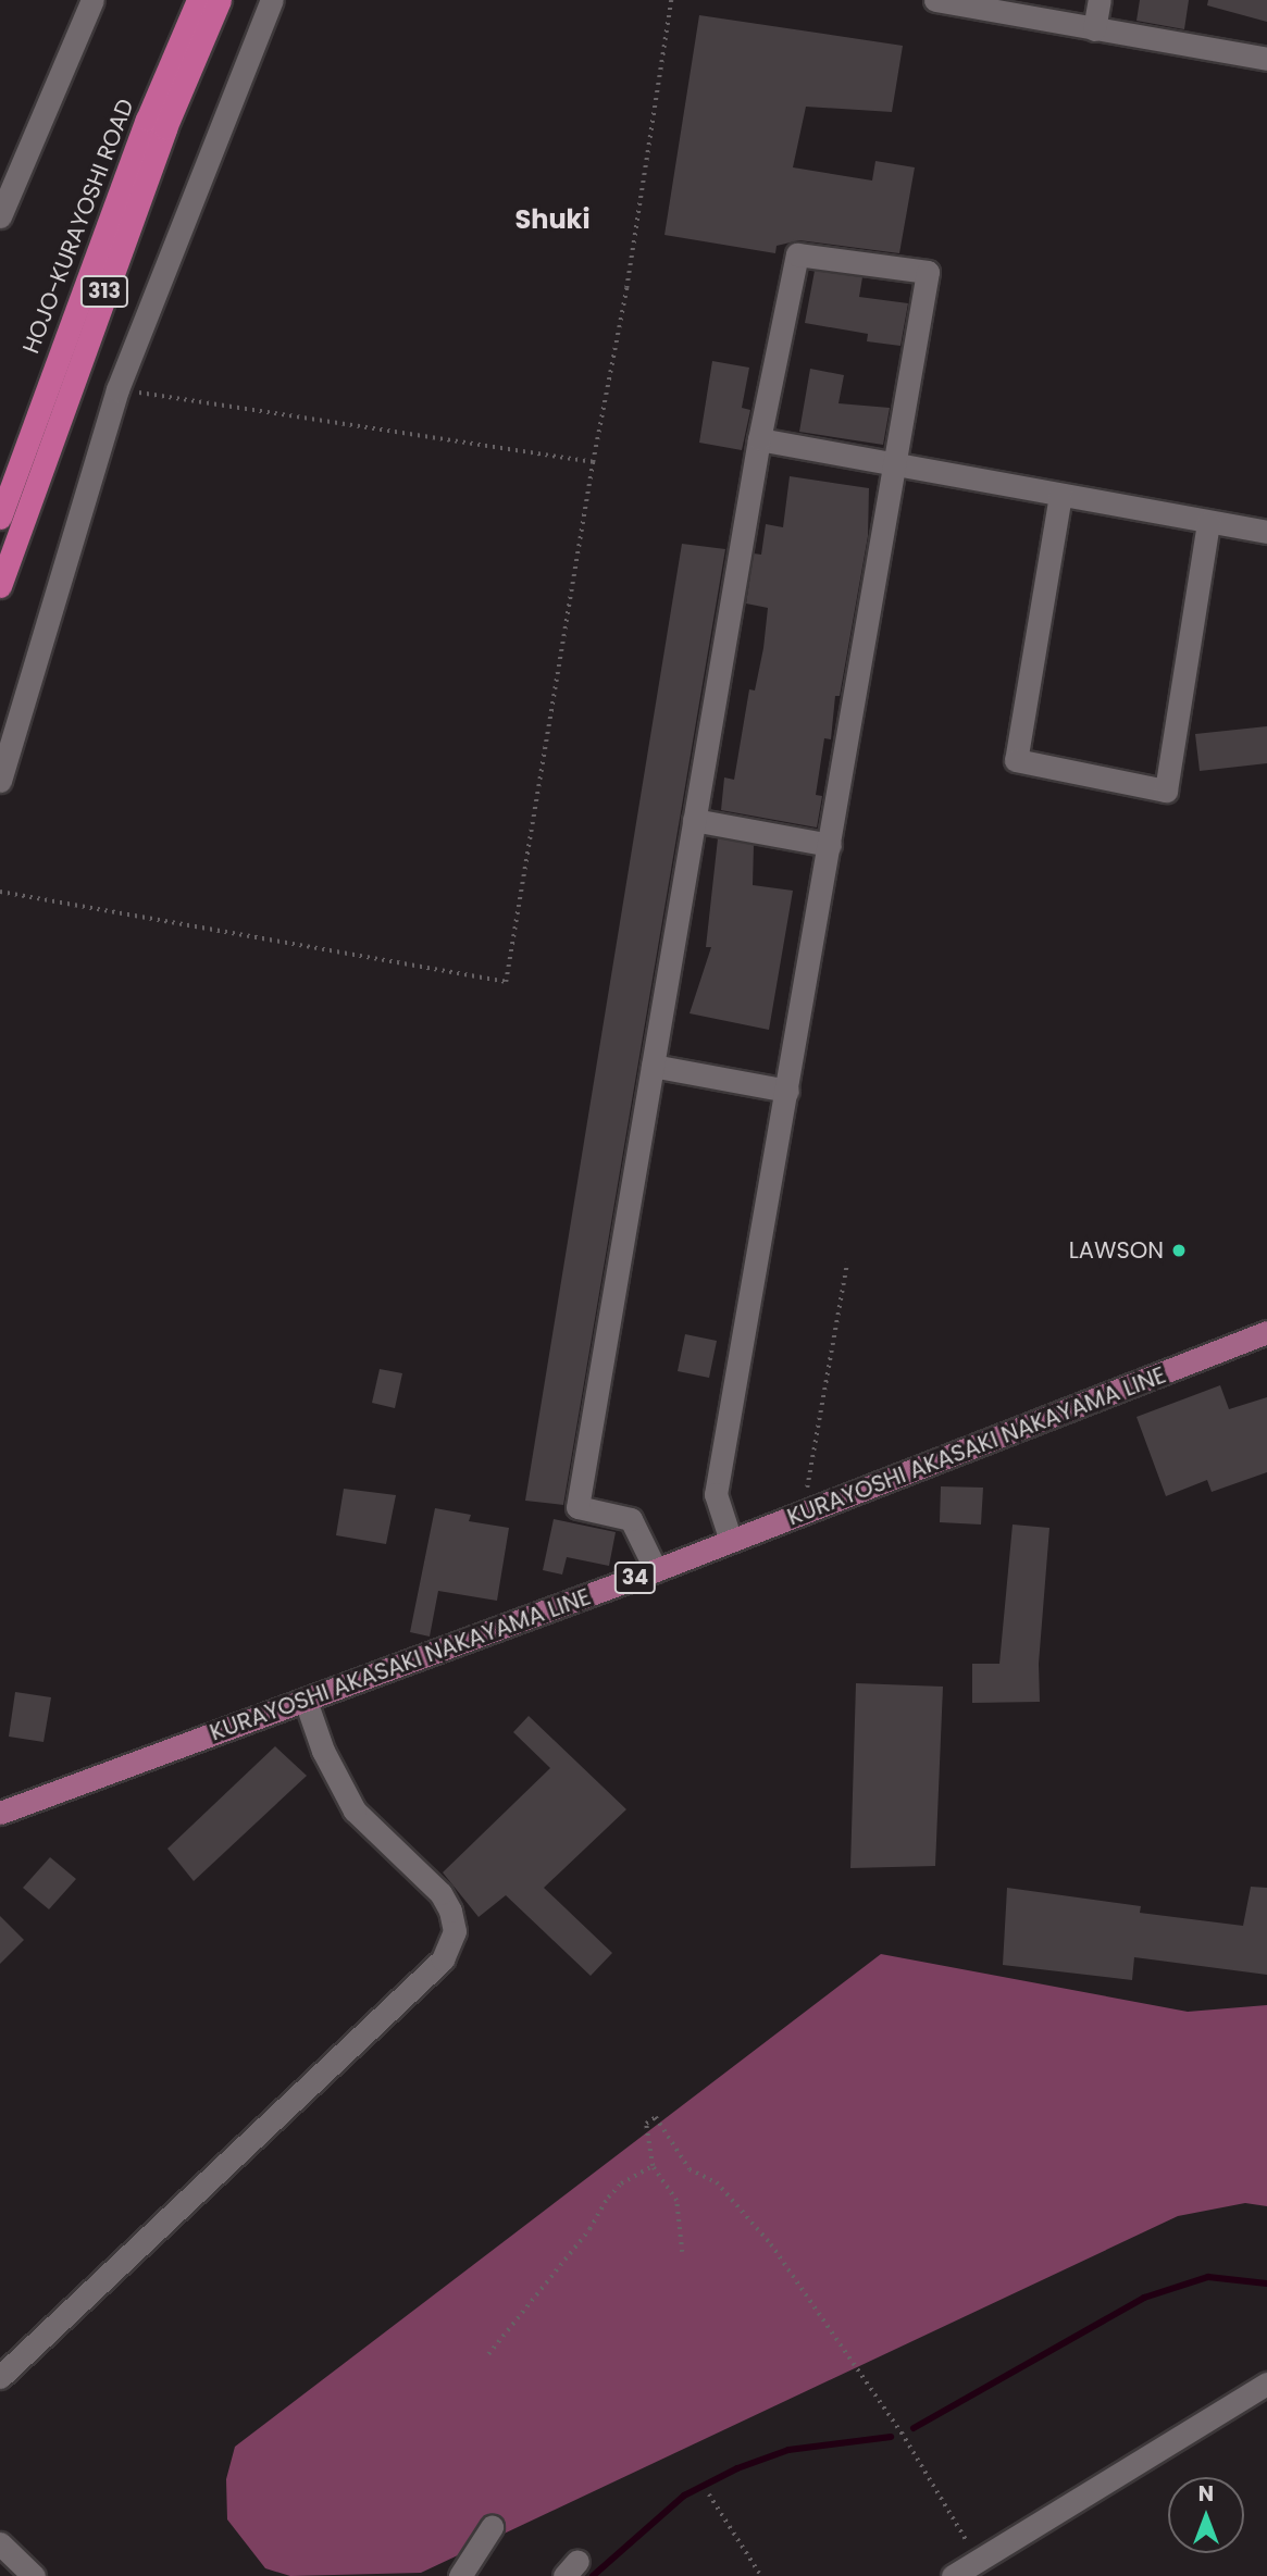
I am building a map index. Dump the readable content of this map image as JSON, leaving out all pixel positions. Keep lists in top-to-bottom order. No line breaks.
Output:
{"streets":{"highway":["HOJO-KURAYOSHI ROAD","313"],"main road":["KURAYOSHI AKASAKI NAKAYAMA LINE","34"]},"districts":["Shuki"],"places":["LAWSON"],"north":"top"}
